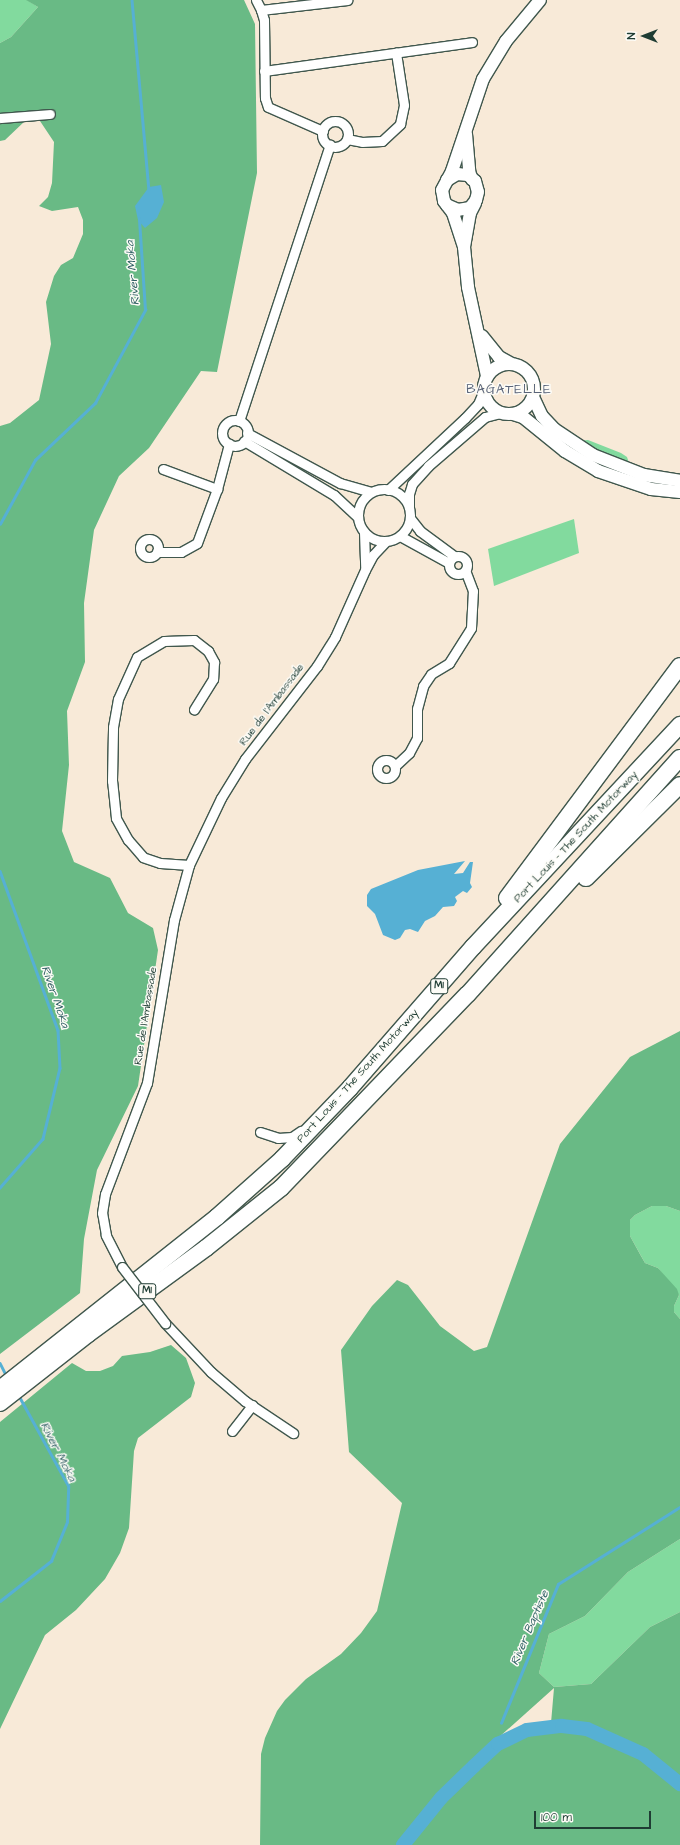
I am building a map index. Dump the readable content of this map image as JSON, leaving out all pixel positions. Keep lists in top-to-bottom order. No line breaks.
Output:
{"streets":{"highway":["Port Louis – The South Motorway","M1"],"street":["Rue de l'Ambassade"]},"districts":["BAGATELLE"],"water":["River Moka","River Baptiste"],"scale_bar":"100 m","north":"left"}
